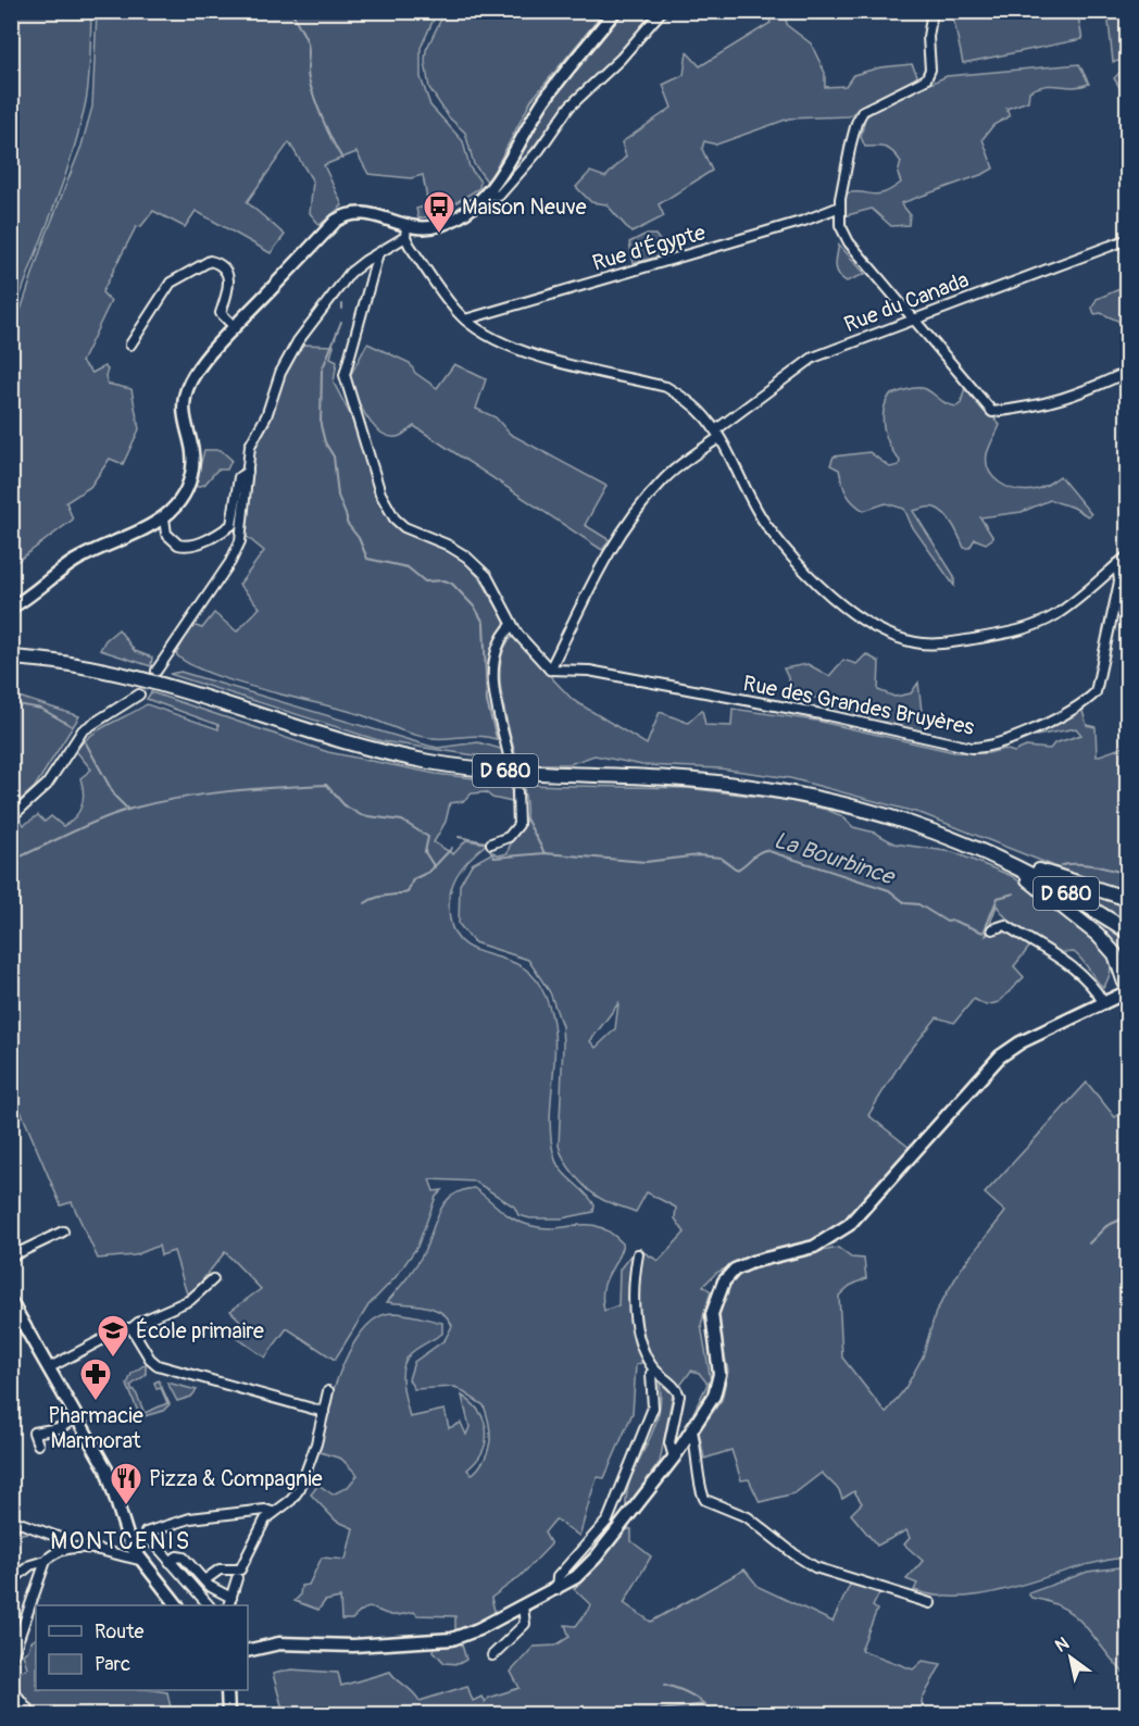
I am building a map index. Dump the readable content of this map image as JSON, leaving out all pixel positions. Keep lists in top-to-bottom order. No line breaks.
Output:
{"streets":{"main road":["D 680"],"street":["Rue d'Égypte","Rue du Canada","Rue des Grandes Bruyères"]},"crossings":[["Rue du Canada","Rue des Grandes Bruyères"]],"districts":["MONTCENIS"],"water":["La Bourbince"],"places":{"bus stop":["Maison Neuve"],"school or university":["École primaire"],"pharmacy":["Pharmacie Marmorat"],"restaurant":["Pizza & Compagnie"]},"legend":["Route","Parc"],"north":"top left"}
